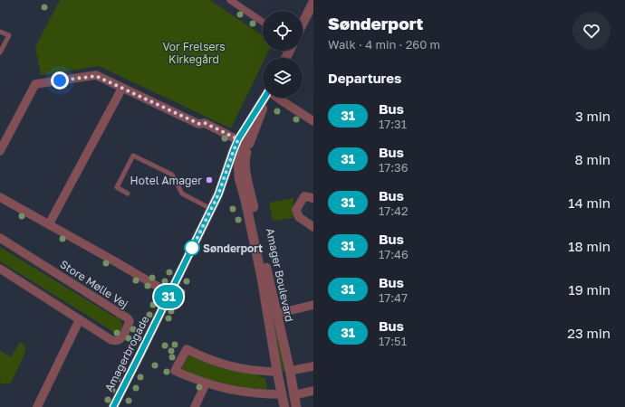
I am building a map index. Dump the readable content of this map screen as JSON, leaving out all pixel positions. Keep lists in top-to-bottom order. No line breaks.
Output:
{"streets":{"street":["Amager Boulevard","Store Mølle Vej","Amagerbrogade"]},"crossings":[["Amager Boulevard","Amagerbrogade"]],"parks":["Vor Frelsers Kirkegård"],"places":["Hotel Amager","Sønderport"],"lines":["bus line 31"],"page":{"on_map":"31","heading":[["Sønderport","Walk · 4 min · 260 m"],"Departures"],"list":[{"mark":"31","name":"Bus","note":"17:31","value":"3 min"},{"mark":"31","name":"Bus","note":"17:36","value":"8 min"},{"mark":"31","name":"Bus","note":"17:42","value":"14 min"},{"mark":"31","name":"Bus","note":"17:46","value":"18 min"},{"mark":"31","name":"Bus","note":"17:47","value":"19 min"},{"mark":"31","name":"Bus","note":"17:51","value":"23 min"}]}}
